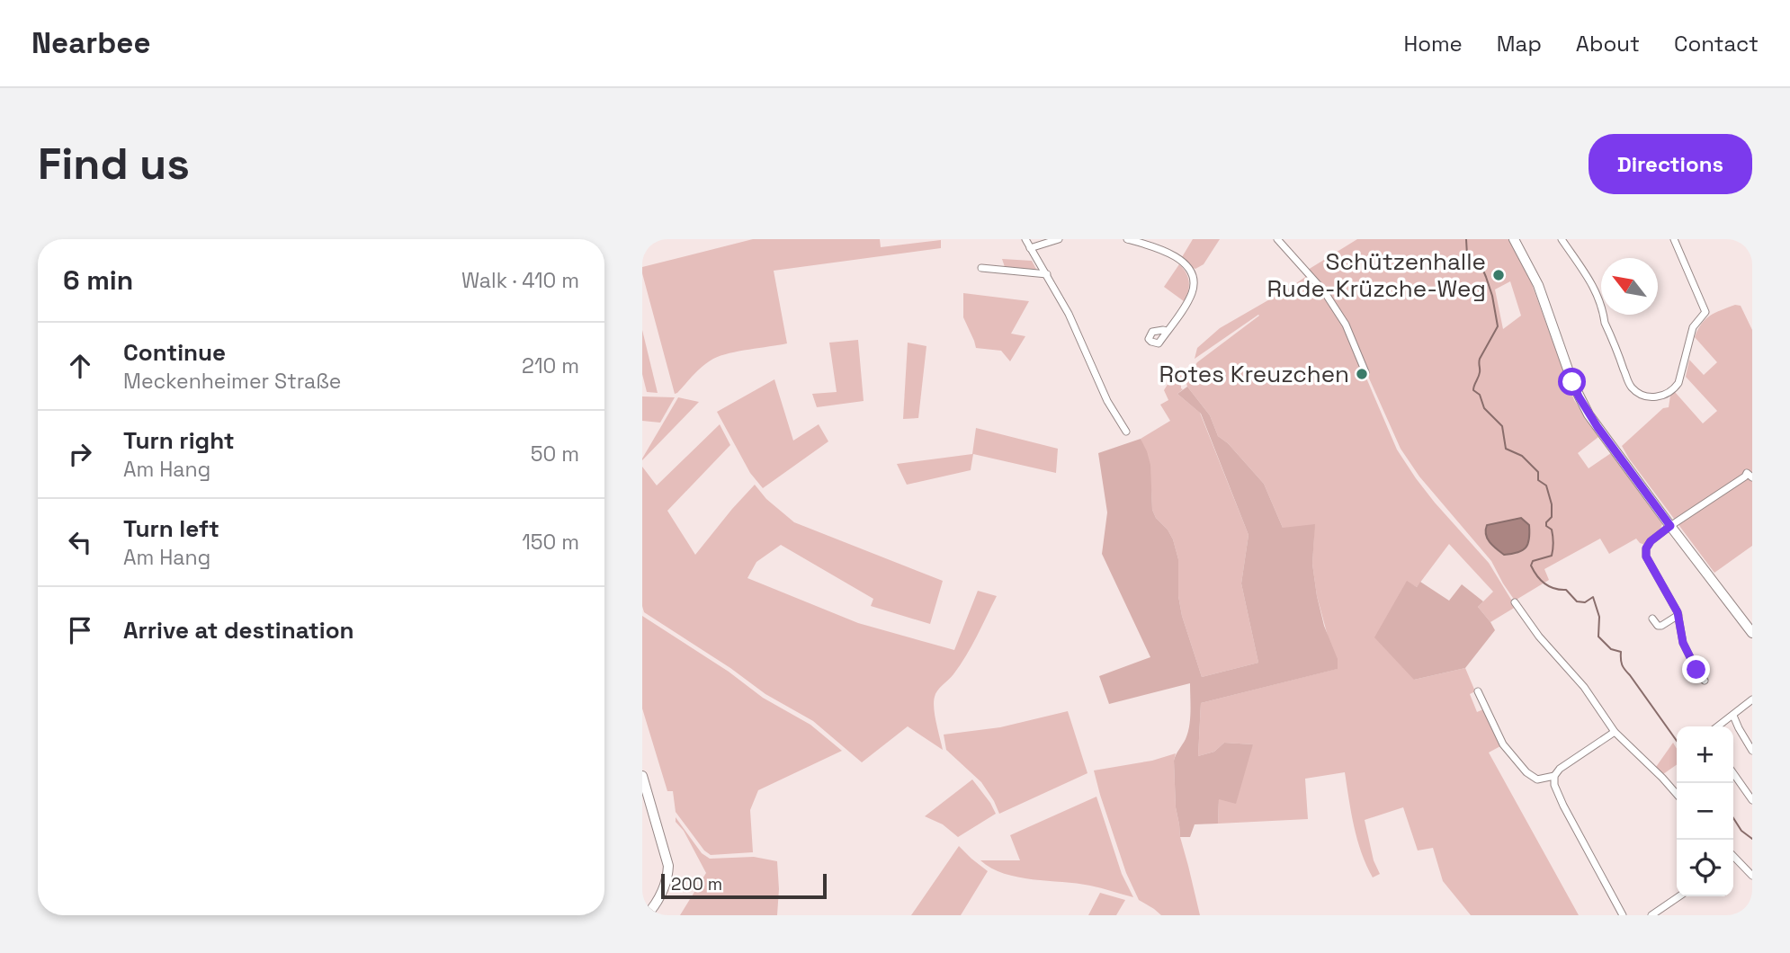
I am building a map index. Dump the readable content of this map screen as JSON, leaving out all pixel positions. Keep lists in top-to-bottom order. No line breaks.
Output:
{"places":["Schützenhalle Rude-Krüzche-Weg","Rotes Kreuzchen"],"scale_bar":"200 m","north":"top left","page":{"header":"Nearbee","nav":["Home","Map","About","Contact"],"buttons":"Directions","title":"Find us","heading":["6 min","Walk · 410 m"],"list":[["Continue","Meckenheimer Straße","210 m"],["Turn right","Am Hang","50 m"],["Turn left","Am Hang","150 m"],"Arrive at destination"],"map_buttons":["+","−"],"scale":"200 m"}}
